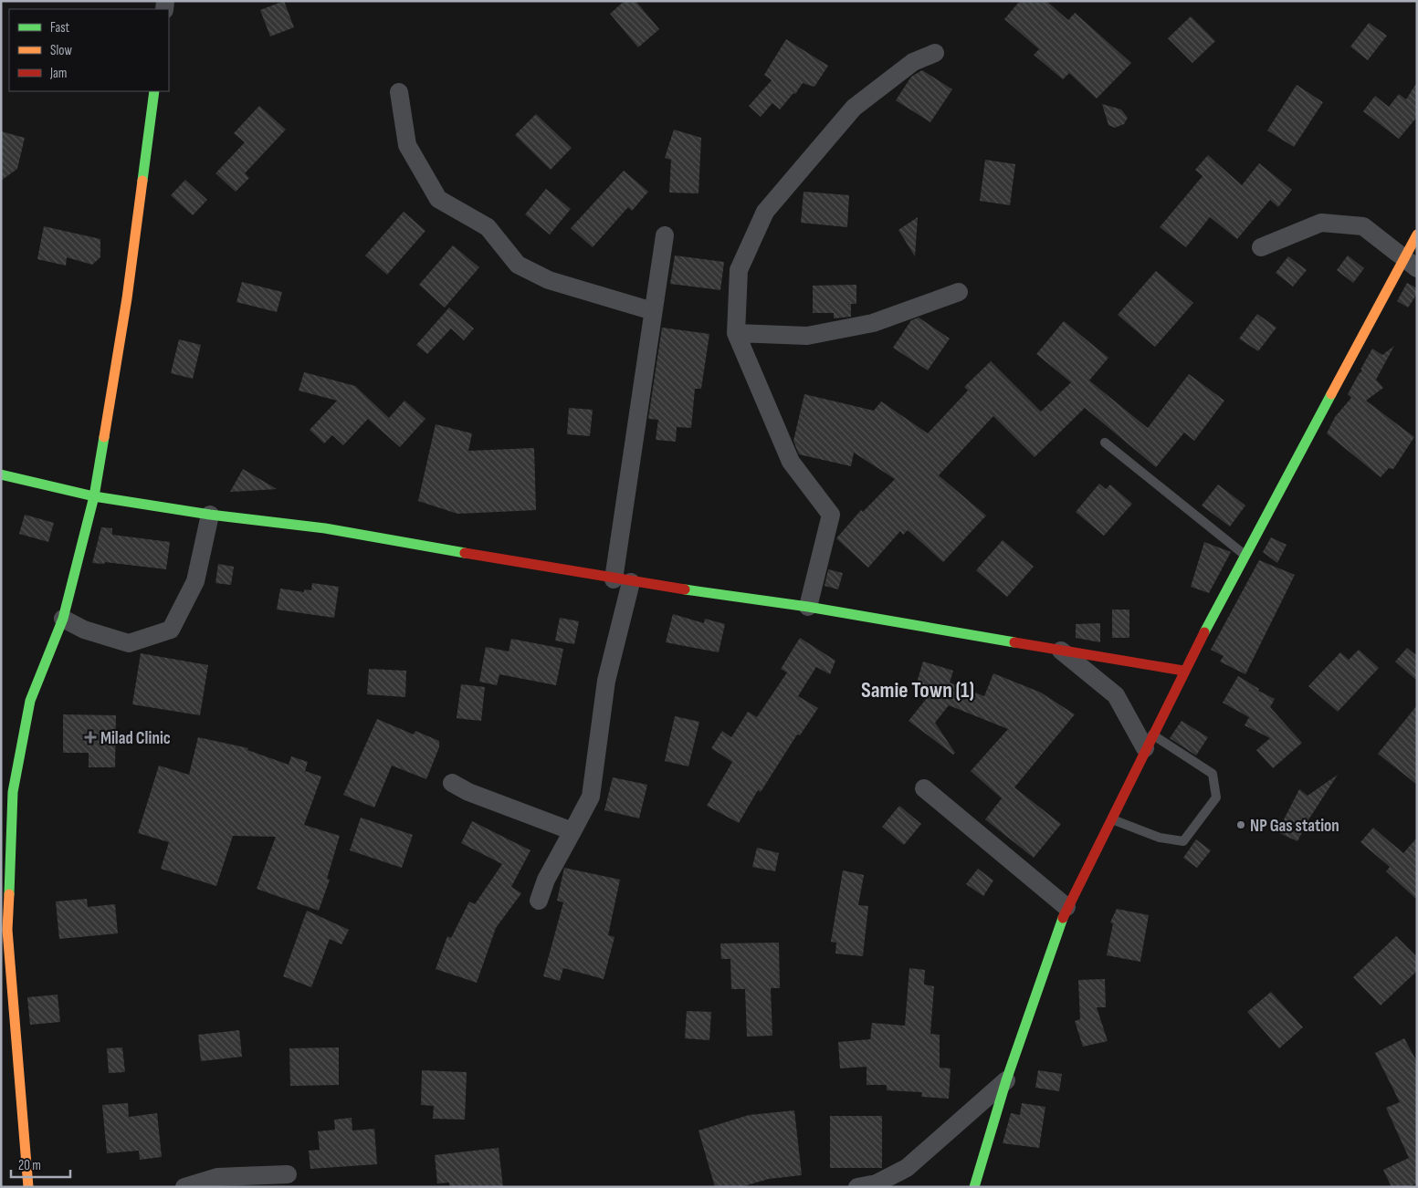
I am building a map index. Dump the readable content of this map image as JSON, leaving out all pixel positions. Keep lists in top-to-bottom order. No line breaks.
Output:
{"districts":["Samie Town (1)"],"places":{"health":["Milad Clinic"],"other":["NP Gas station"]},"legend":["Fast","Slow","Jam"],"scale_bar":"20 m"}
